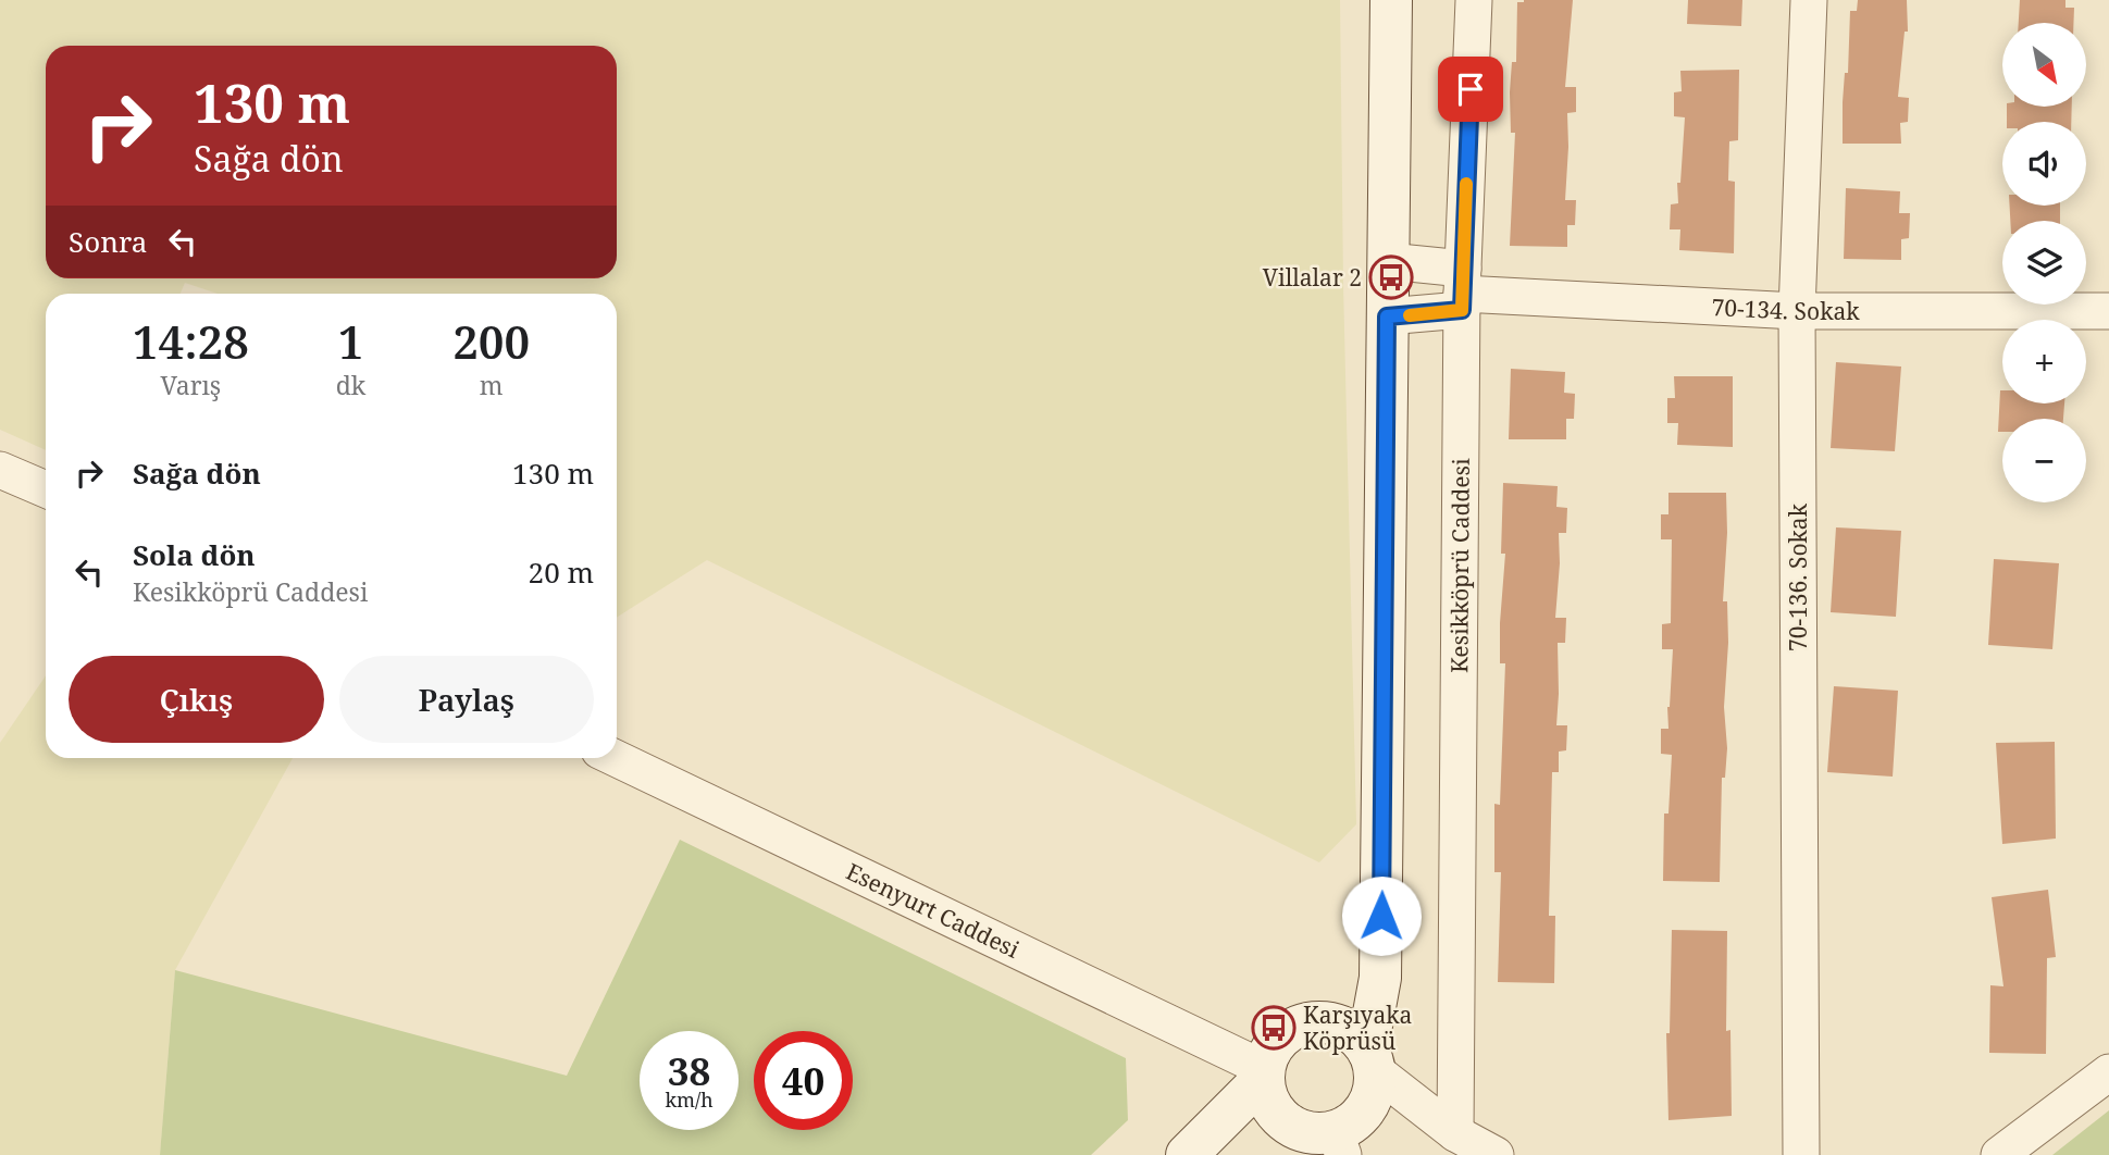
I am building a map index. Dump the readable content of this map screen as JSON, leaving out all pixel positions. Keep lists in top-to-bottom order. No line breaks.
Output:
{"streets":{"street":["70-134. Sokak","Kesikköprü Caddesi","70-136. Sokak","Esenyurt Caddesi"]},"crossings":[["70-134. Sokak","Kesikköprü Caddesi"],["70-134. Sokak","70-136. Sokak"]],"places":{"bus stop":["Villalar 2","Karşıyaka Köprüsü"]},"north":"bottom right","page":{"map_buttons":["+","−"],"turn":["130 m","Sağa dön"],"then":"Sonra","eta":["14:28","Varış","1","dk","200","m"],"list":[{"name":"Sağa dön","value":"130 m"},{"name":"Sola dön","note":"Kesikköprü Caddesi","value":"20 m"}],"buttons":["Çıkış","Paylaş"],"speed":"38 km/h","limit":"40"}}
